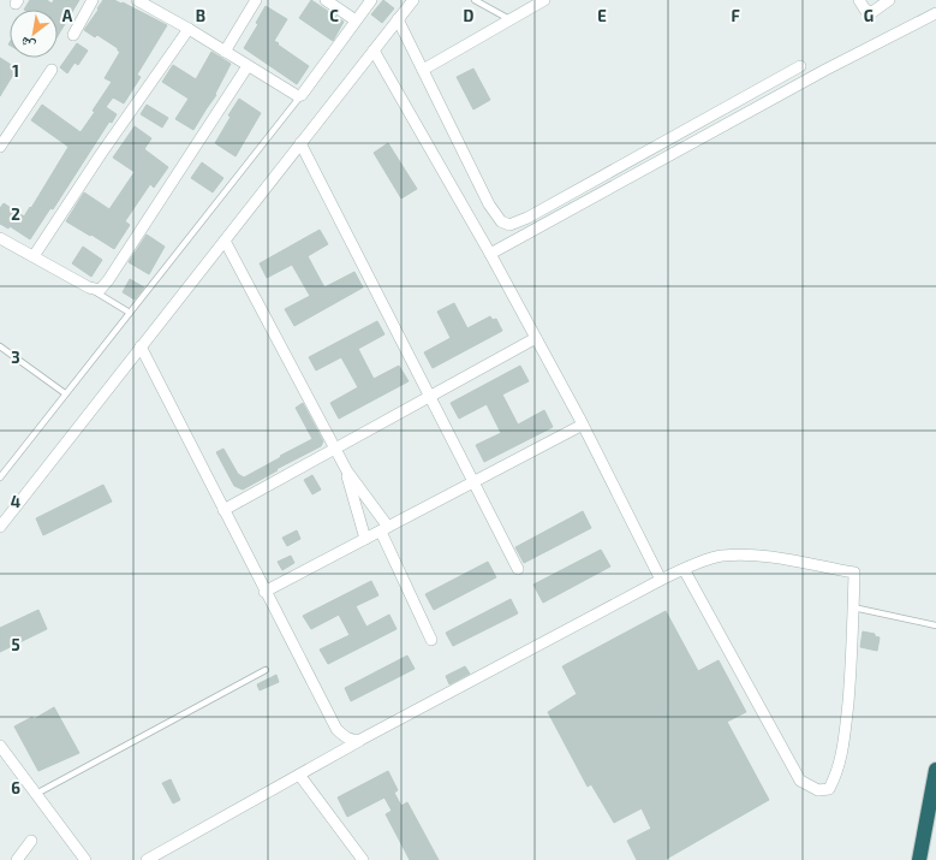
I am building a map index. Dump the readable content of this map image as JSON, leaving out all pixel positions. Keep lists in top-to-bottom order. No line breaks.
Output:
{"north":"bottom left","grid":{"columns":["A","B","C","D","E","F","G"],"rows":["1","2","3","4","5","6"]}}
